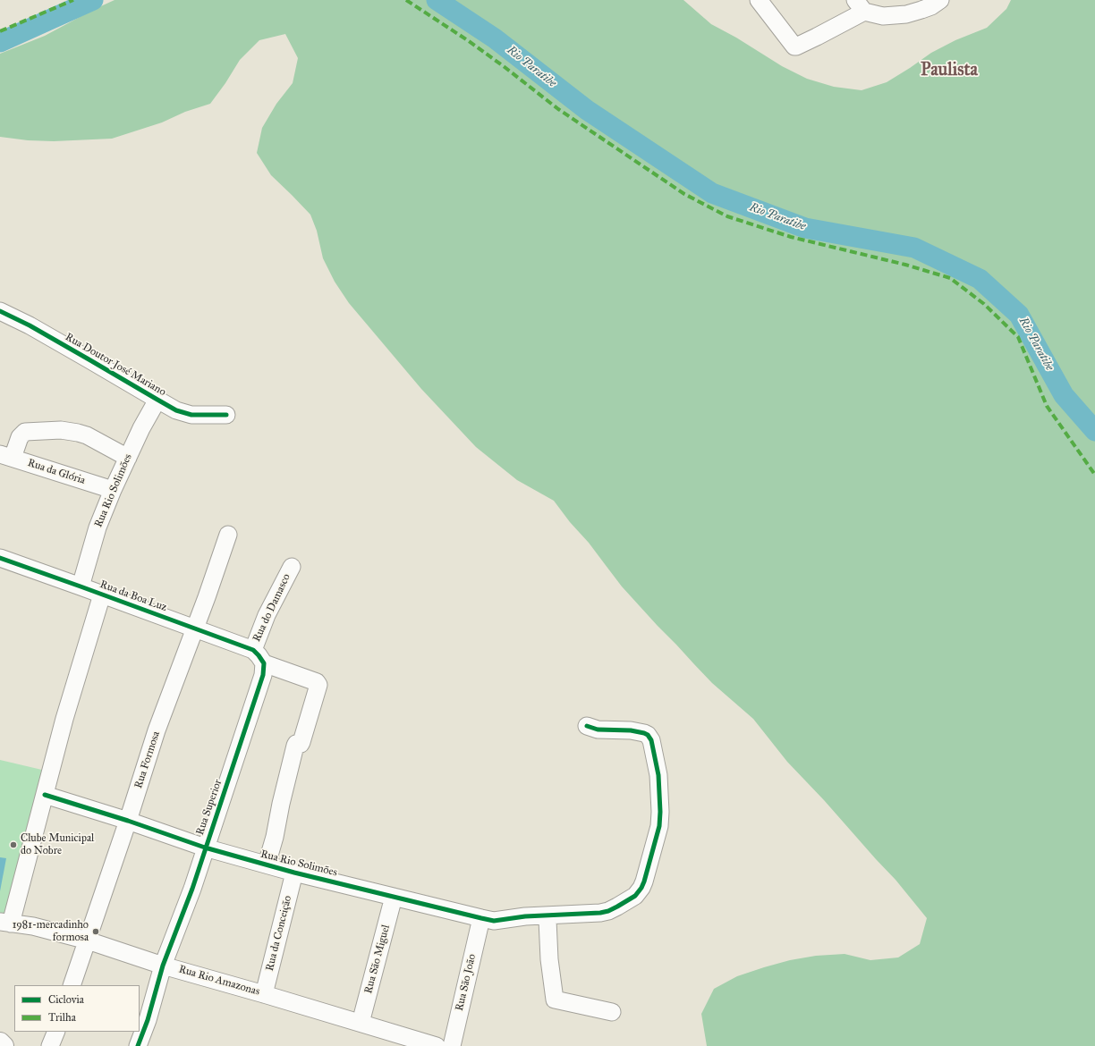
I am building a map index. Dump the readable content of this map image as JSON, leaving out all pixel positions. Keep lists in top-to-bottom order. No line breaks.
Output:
{"streets":{"street":["Rua Doutor José Mariano","Rua da Glória","Rua Rio Solimões","Rua da Boa Luz","Rua do Damasco","Rua Formosa","Rua Superior","Rua da Conceição","Rua São Miguel","Rua Rio Amazonas","Rua São João"]},"crossings":[["Rua Doutor José Mariano","Rua Rio Solimões"],["Rua da Glória","Rua Rio Solimões"],["Rua Rio Solimões","Rua da Boa Luz"],["Rua Rio Solimões","Rua Formosa"],["Rua Rio Solimões","Rua Superior"],["Rua Rio Solimões","Rua da Conceição"],["Rua Rio Solimões","Rua São Miguel"],["Rua Rio Solimões","Rua São João"],["Rua da Boa Luz","Rua do Damasco"],["Rua da Boa Luz","Rua Formosa"],["Rua da Boa Luz","Rua Superior"],["Rua do Damasco","Rua Superior"],["Rua Formosa","Rua Rio Amazonas"],["Rua Superior","Rua Rio Amazonas"],["Rua da Conceição","Rua Rio Amazonas"],["Rua São Miguel","Rua Rio Amazonas"]],"districts":["Paulista"],"water":["Rio Paratibe"],"places":["Clube Municipal do Nobre","1981-mercadinho formosa"],"legend":["Ciclovia","Trilha"]}
